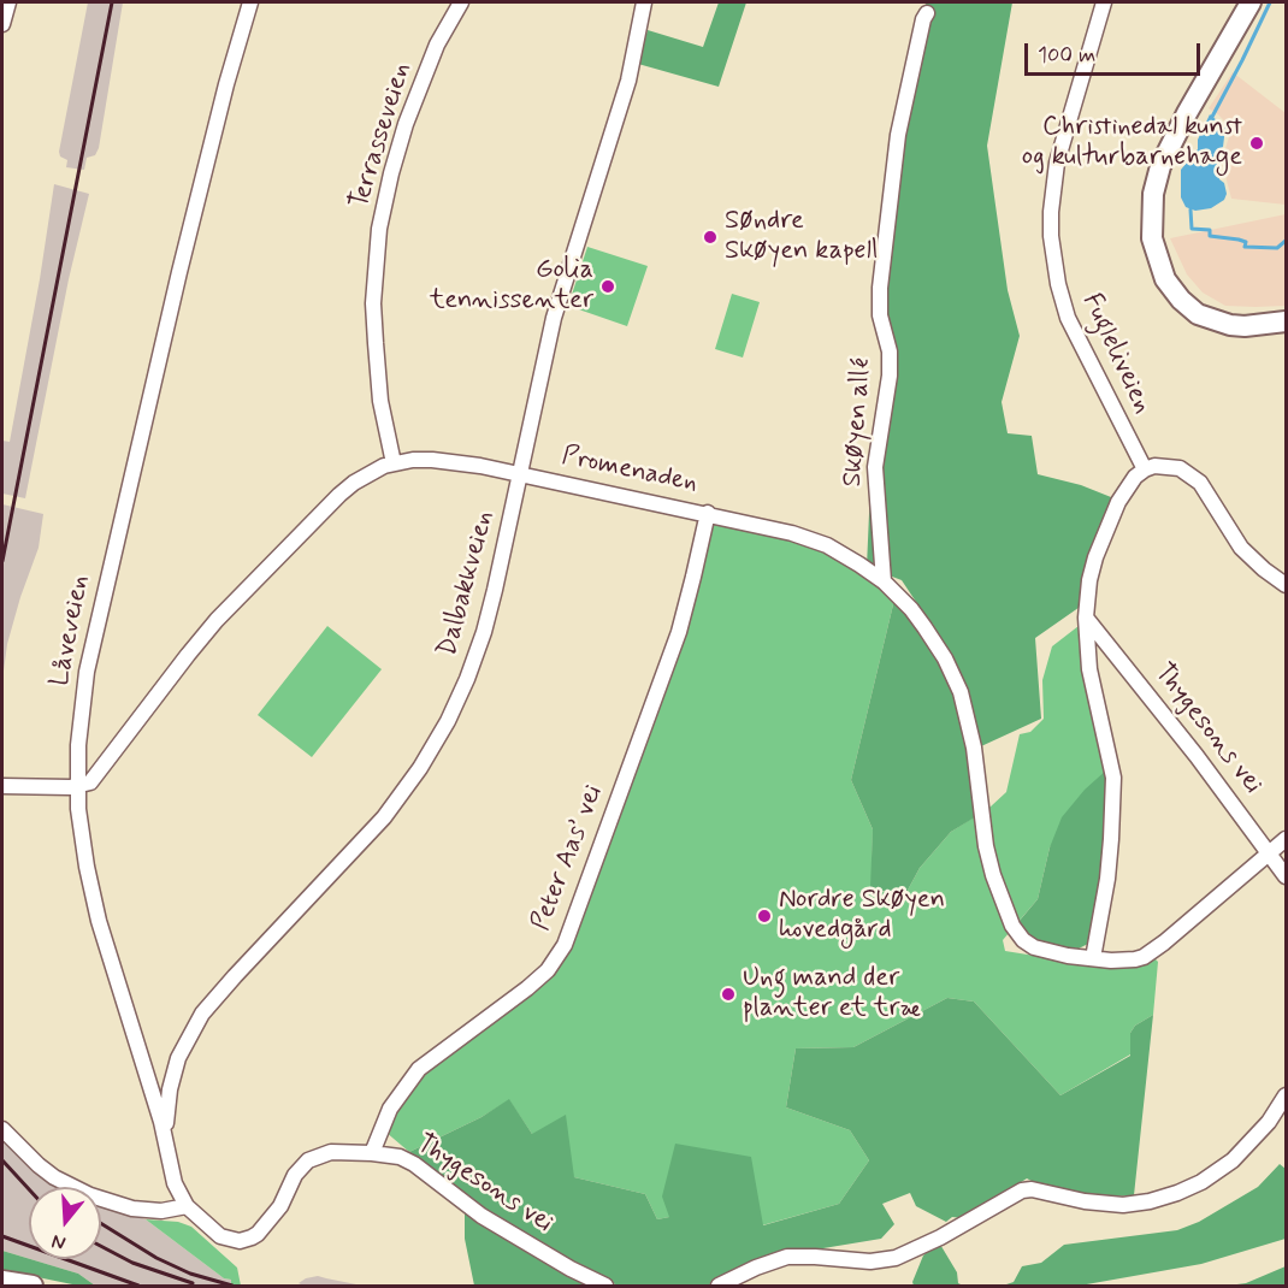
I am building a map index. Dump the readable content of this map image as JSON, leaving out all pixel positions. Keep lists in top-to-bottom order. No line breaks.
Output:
{"streets":{"street":["Terrasseveien","Fugleliveien","Skøyen allé","Promenaden","Dalbakkveien","Låveveien","Thygesons vei","Peter Aas’ vei"]},"crossings":[["Terrasseveien","Promenaden"],["Skøyen allé","Promenaden"],["Promenaden","Dalbakkveien"],["Promenaden","Låveveien"],["Promenaden","Peter Aas’ vei"],["Dalbakkveien","Låveveien"],["Låveveien","Thygesons vei"],["Thygesons vei","Peter Aas’ vei"]],"places":["Christinedal kunst og kulturbarnehage","Søndre Skøyen kapell","Golia tennissenter","Nordre Skøyen hovedgård","Ung mand der planter et træ"],"scale_bar":"100 m","north":"bottom"}
